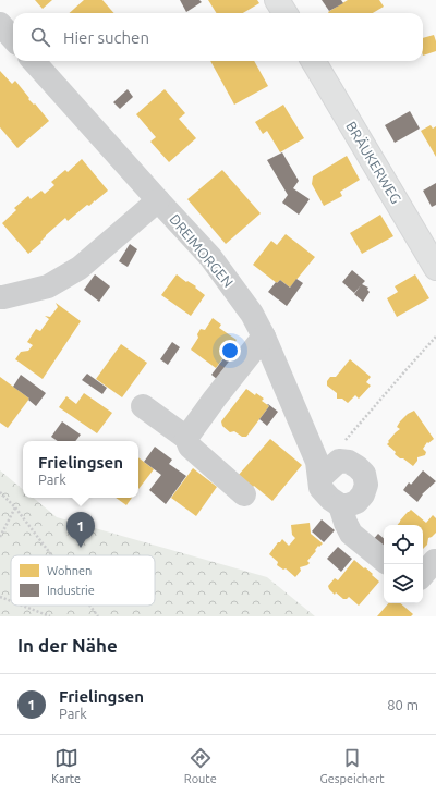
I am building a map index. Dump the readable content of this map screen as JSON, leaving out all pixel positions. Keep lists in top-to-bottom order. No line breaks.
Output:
{"streets":{"main road":["BRÄUKERWEG"],"street":["DREIMORGEN"]},"legend":["Wohnen","Industrie"],"page":{"search":"Hier suchen","popup":["Frielingsen","Park"],"pins":"1","heading":"In der Nähe","list":[{"mark":"1","name":"Frielingsen","note":"Park","value":"80 m"}],"nav":["Karte","Route","Gespeichert"]}}
